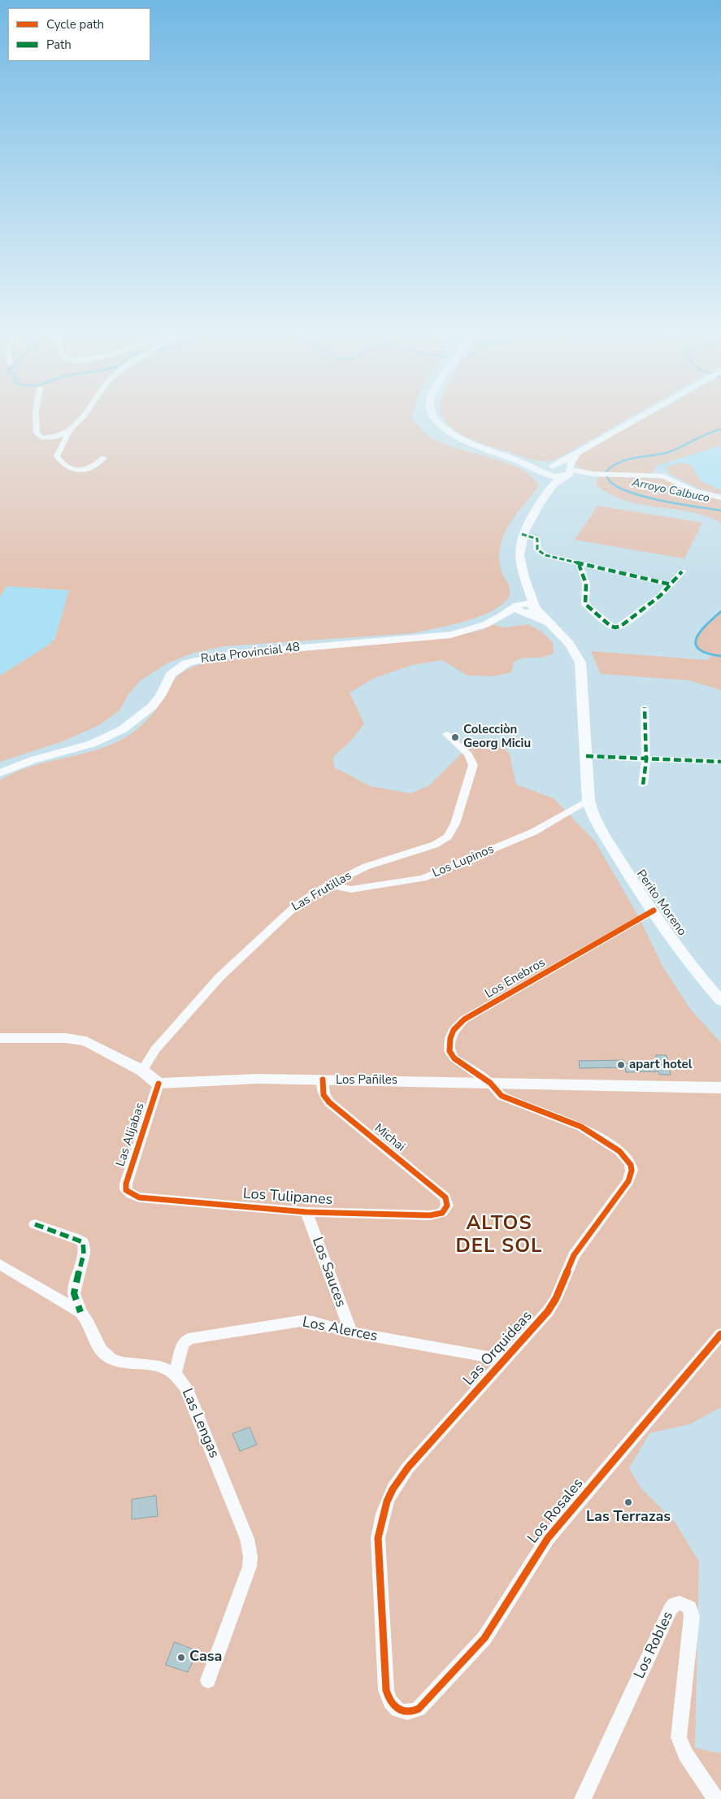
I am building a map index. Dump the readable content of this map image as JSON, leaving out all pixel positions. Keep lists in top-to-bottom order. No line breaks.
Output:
{"streets":{"main road":["Ruta Provincial 48","Perito Moreno","Los Pañiles"],"street":["Los Lupinos","Las Frutillas","Los Enebros","Las Alijabas","Michai","Los Tulipanes","Los Sauces","Los Alerces","Las Orquideas","Las Lengas","Los Rosales","Los Robles"]},"crossings":[["Ruta Provincial 48","Perito Moreno"],["Los Lupinos","Las Frutillas"],["Los Lupinos","Perito Moreno"],["Perito Moreno","Los Enebros"],["Los Enebros","Los Pañiles"],["Los Enebros","Las Orquideas"],["Los Pañiles","Las Alijabas"],["Los Pañiles","Michai"],["Los Pañiles","Las Orquideas"],["Las Alijabas","Los Tulipanes"],["Michai","Los Tulipanes"],["Los Tulipanes","Los Sauces"],["Los Sauces","Los Alerces"],["Los Alerces","Las Orquideas"],["Los Alerces","Las Lengas"],["Las Orquideas","Los Rosales"]],"districts":["ALTOS DEL SOL"],"water":["Arroyo Calbuco"],"places":["Colecciòn Georg Miciu","apart hotel","Las Terrazas","Casa"],"legend":["Cycle path","Path"]}
